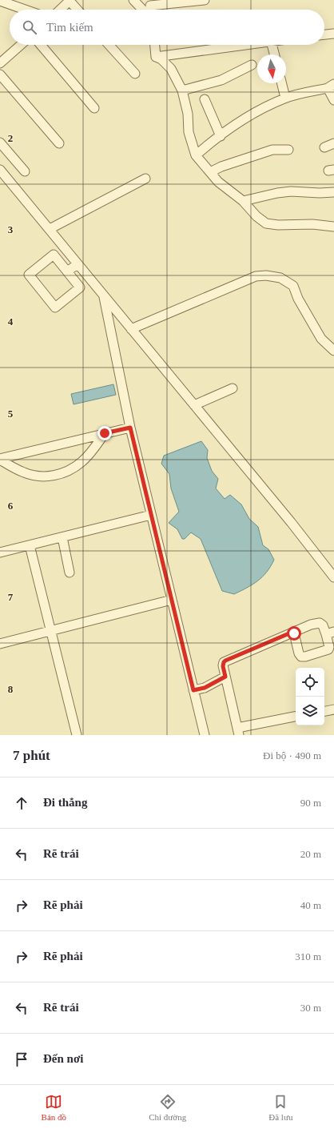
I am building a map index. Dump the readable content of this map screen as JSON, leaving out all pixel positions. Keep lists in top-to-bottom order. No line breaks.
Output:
{"north":"bottom","page":{"search":"Tìm kiếm","heading":["7 phút","Đi bộ · 490 m"],"list":[["Đi thẳng","90 m"],["Rẽ trái","20 m"],["Rẽ phải","40 m"],["Rẽ phải","310 m"],["Rẽ trái","30 m"],"Đến nơi"],"nav":["Bản đồ","Chỉ đường","Đã lưu"]},"grid":{"rows":["2","3","4","5","6","7","8"]}}
